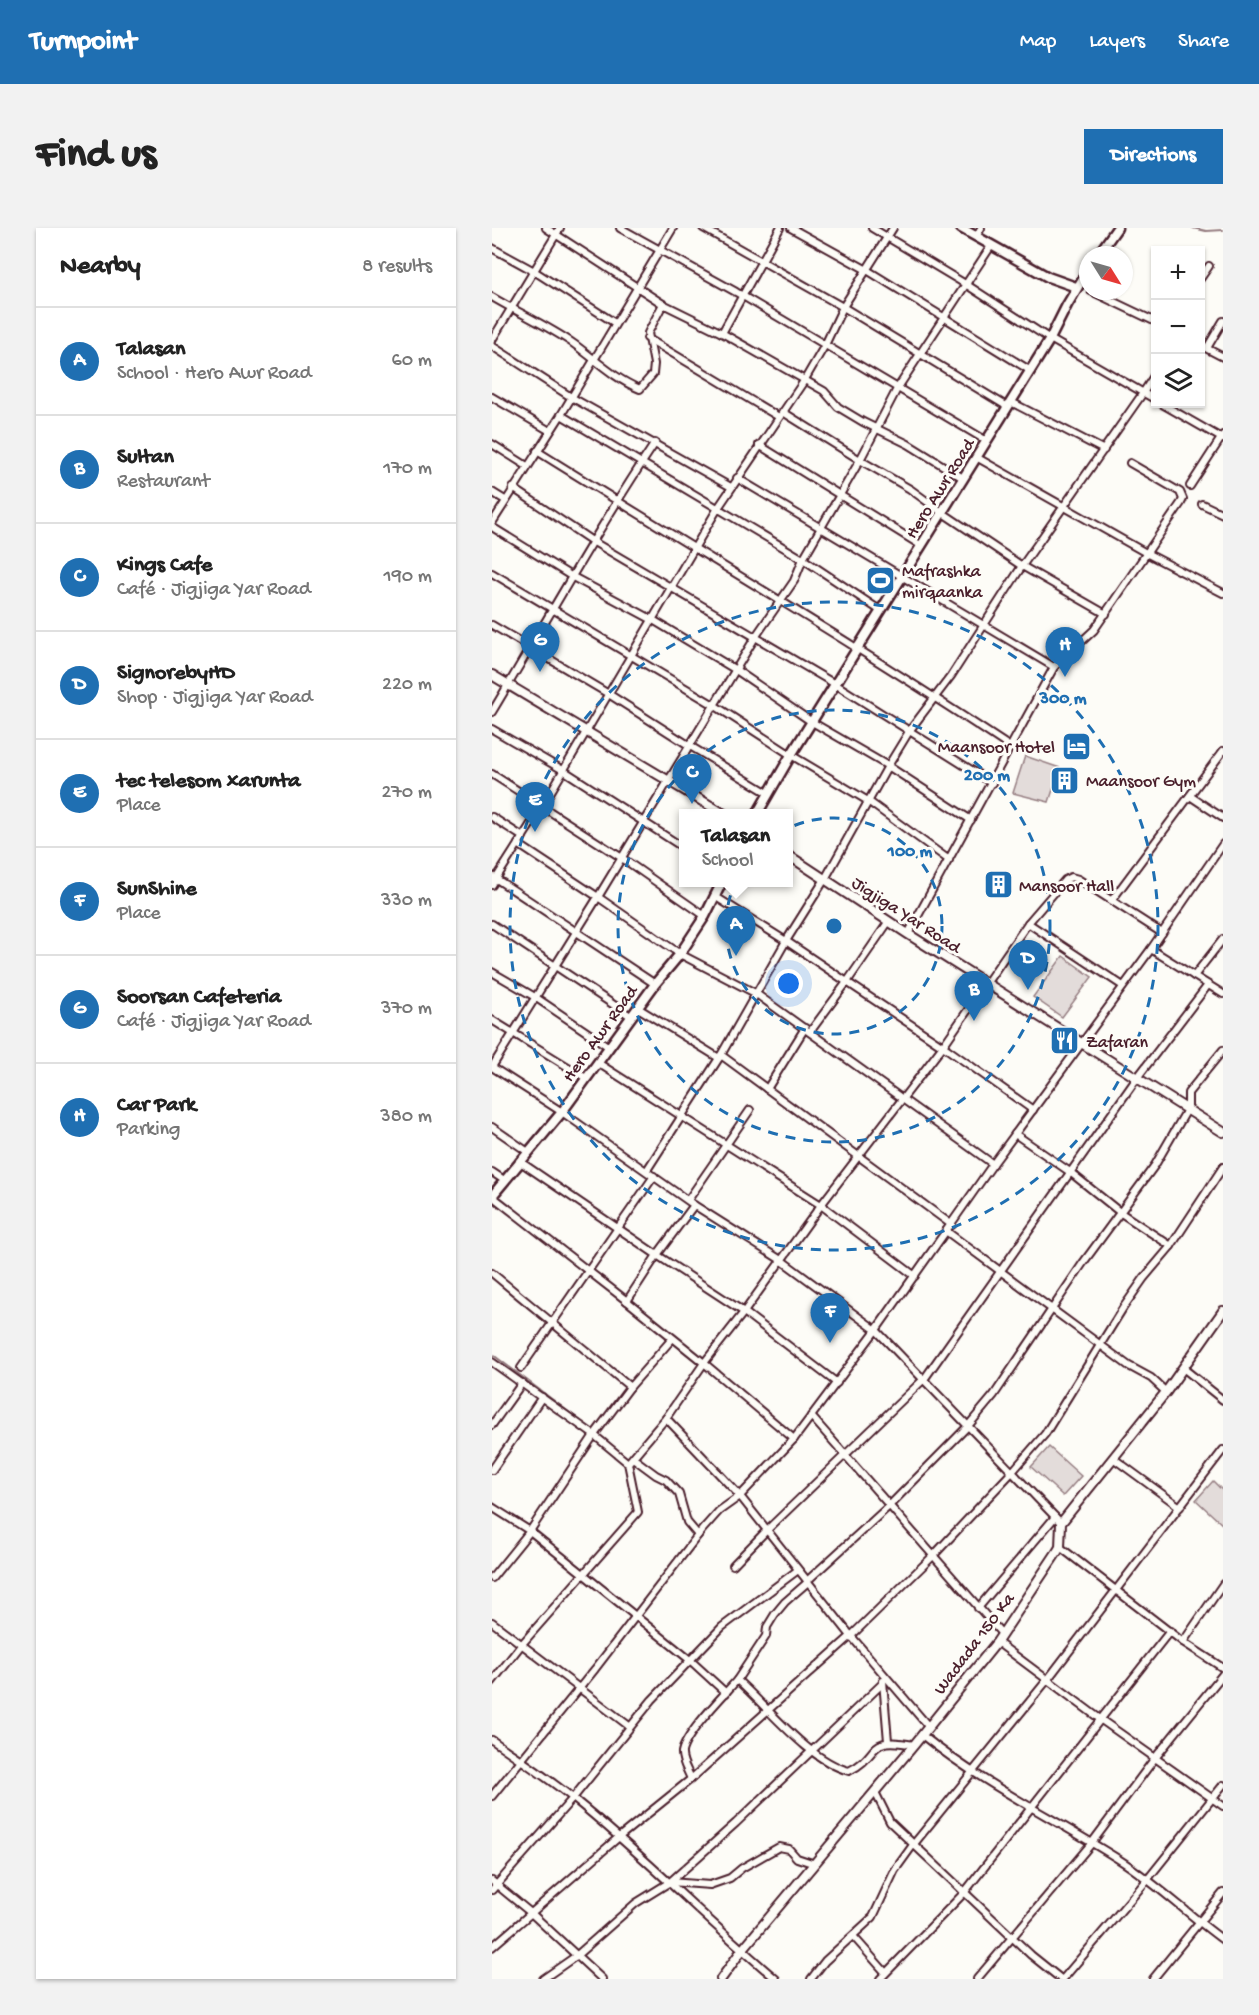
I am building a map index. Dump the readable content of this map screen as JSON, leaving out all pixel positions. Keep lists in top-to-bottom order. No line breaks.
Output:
{"streets":{"main road":["Hero Awr Road"],"street":["Jigjiga Yar Road","Wadada 150 Ka"]},"places":{"sports":["Mafrashka mirqaanka"],"hotel":["Maansoor Hotel"],"building":["Maansoor Gym","Mansoor Hall"],"restaurant":["Zafaran"]},"north":"bottom right","page":{"header":"Turnpoint","nav":["Map","Layers","Share"],"buttons":"Directions","title":"Find us","heading":["Nearby","8 results"],"map_buttons":["+","−"],"list":[{"mark":"A","name":"Talasan","note":"School · Hero Awr Road","value":"60 m"},{"mark":"B","name":"Sultan","note":"Restaurant","value":"170 m"},{"mark":"C","name":"Kings Cafe","note":"Café · Jigjiga Yar Road","value":"190 m"},{"mark":"D","name":"SignorebyHD","note":"Shop · Jigjiga Yar Road","value":"220 m"},{"mark":"E","name":"tec telesom xarunta","note":"Place","value":"270 m"},{"mark":"F","name":"SunShine","note":"Place","value":"330 m"},{"mark":"G","name":"Soorsan Cafeteria","note":"Café · Jigjiga Yar Road","value":"370 m"},{"mark":"H","name":"Car Park","note":"Parking","value":"380 m"}],"pins":["G","H","C","E","A","D","B","F"],"popup":["Talasan","School"]},"rings":["300 m","200 m","100 m"]}
